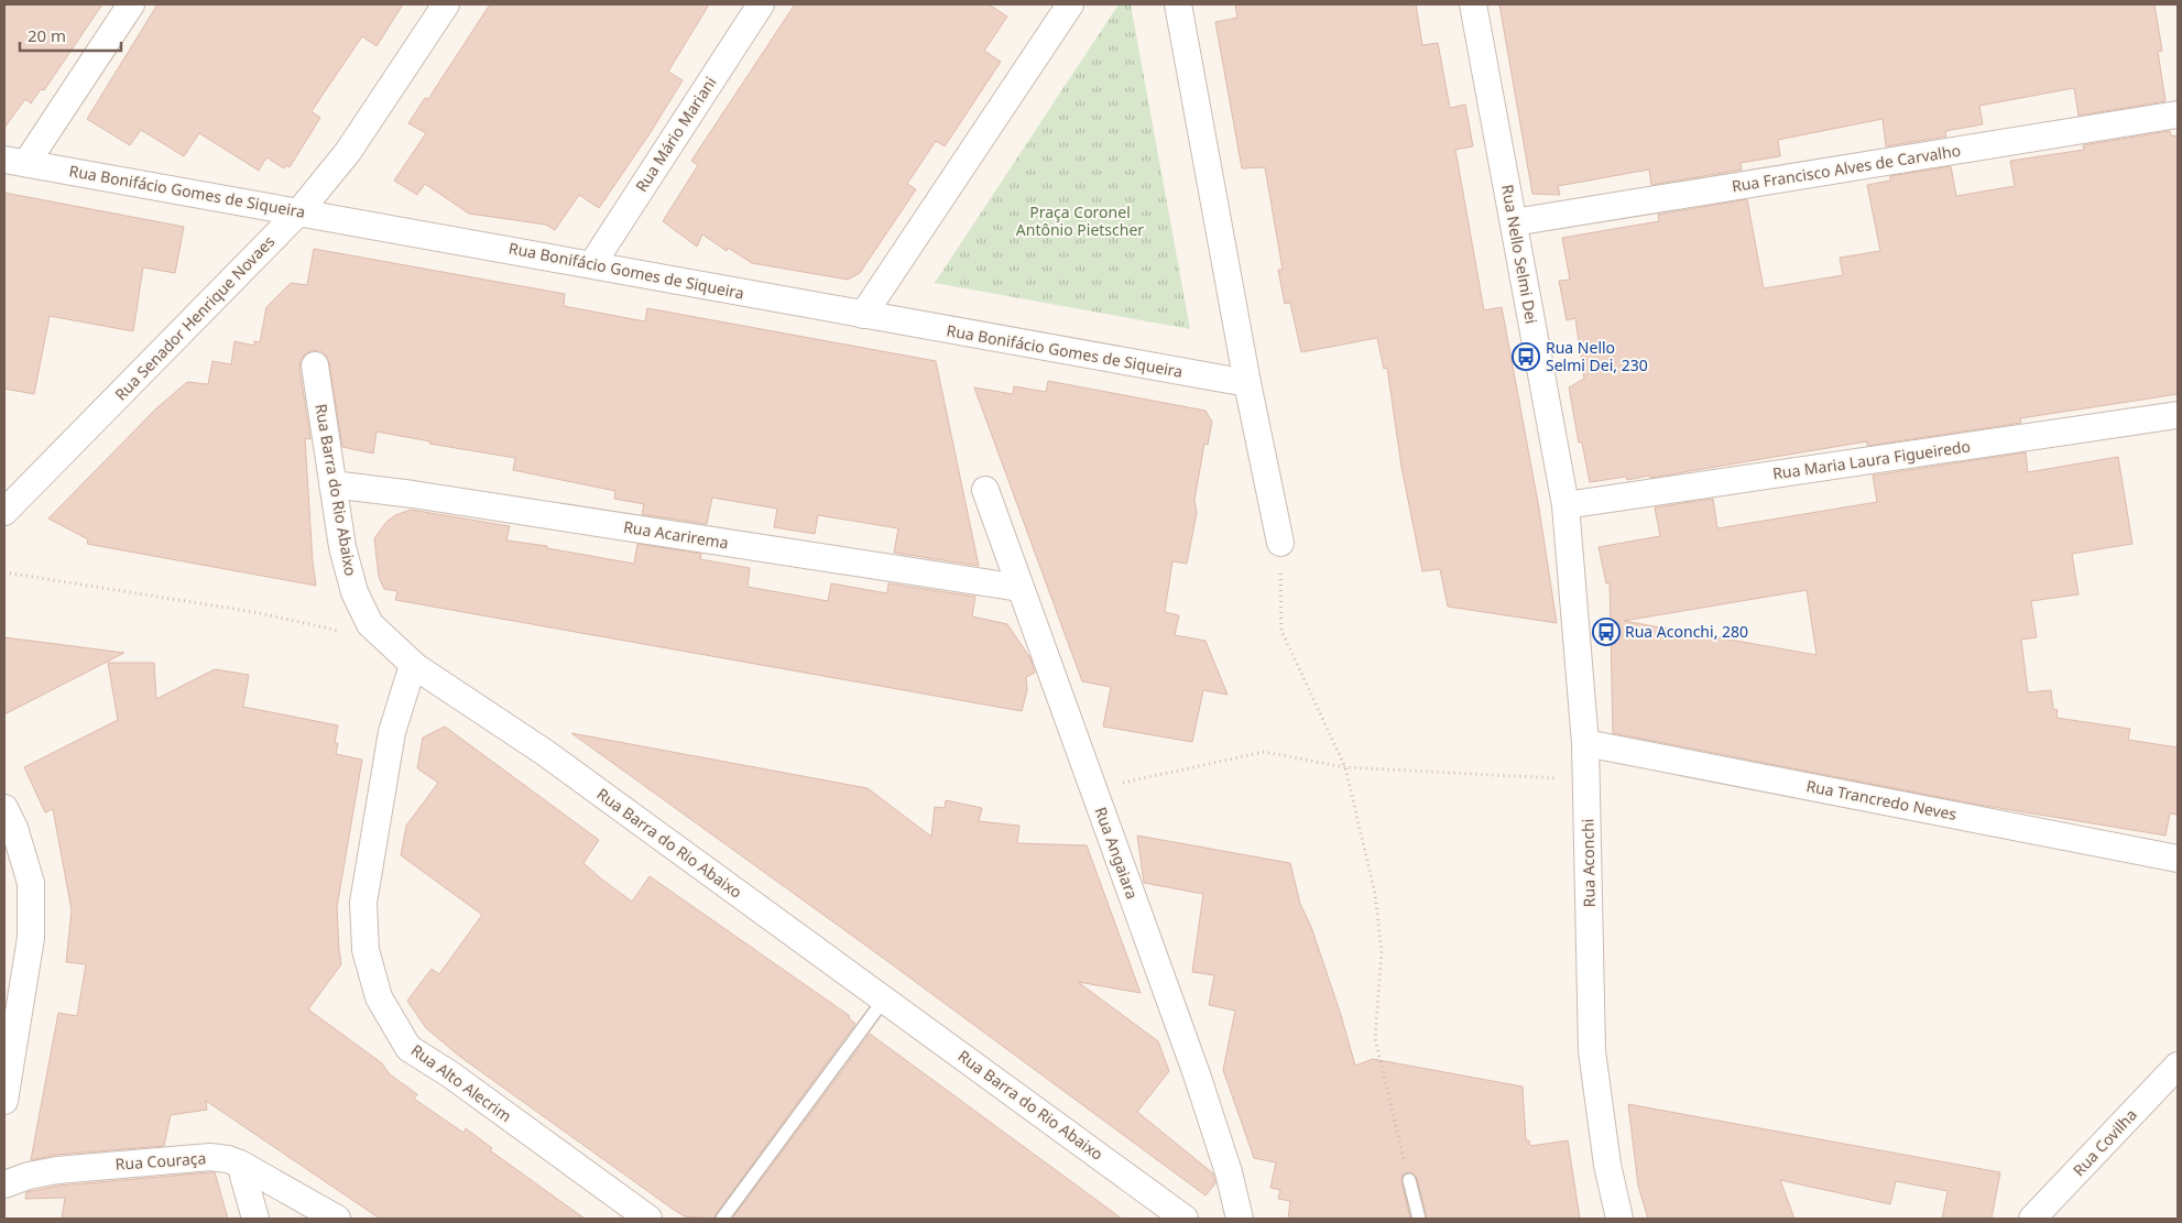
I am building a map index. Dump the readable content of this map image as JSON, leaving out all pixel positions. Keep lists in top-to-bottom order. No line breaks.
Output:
{"streets":{"street":["Rua Mário Mariani","Rua Francisco Alves de Carvalho","Rua Bonifácio Gomes de Siqueira","Rua Nello Selmi Dei","Rua Senador Henrique Novaes","Rua Maria Laura Figueiredo","Rua Barra do Rio Abaixo","Rua Acarirema","Rua Trancredo Neves","Rua Angaiara","Rua Aconchi","Rua Alto Alecrim","Rua Covilha","Rua Couraça"]},"crossings":[["Rua Mário Mariani","Rua Bonifácio Gomes de Siqueira"],["Rua Francisco Alves de Carvalho","Rua Nello Selmi Dei"],["Rua Bonifácio Gomes de Siqueira","Rua Senador Henrique Novaes"],["Rua Nello Selmi Dei","Rua Maria Laura Figueiredo"],["Rua Nello Selmi Dei","Rua Aconchi"],["Rua Maria Laura Figueiredo","Rua Aconchi"],["Rua Barra do Rio Abaixo","Rua Acarirema"],["Rua Barra do Rio Abaixo","Rua Alto Alecrim"],["Rua Acarirema","Rua Angaiara"],["Rua Trancredo Neves","Rua Aconchi"]],"parks":["Praça Coronel Antônio Pietscher"],"places":{"bus stop":["Rua Nello Selmi Dei, 230","Rua Aconchi, 280"]},"scale_bar":"20 m"}
